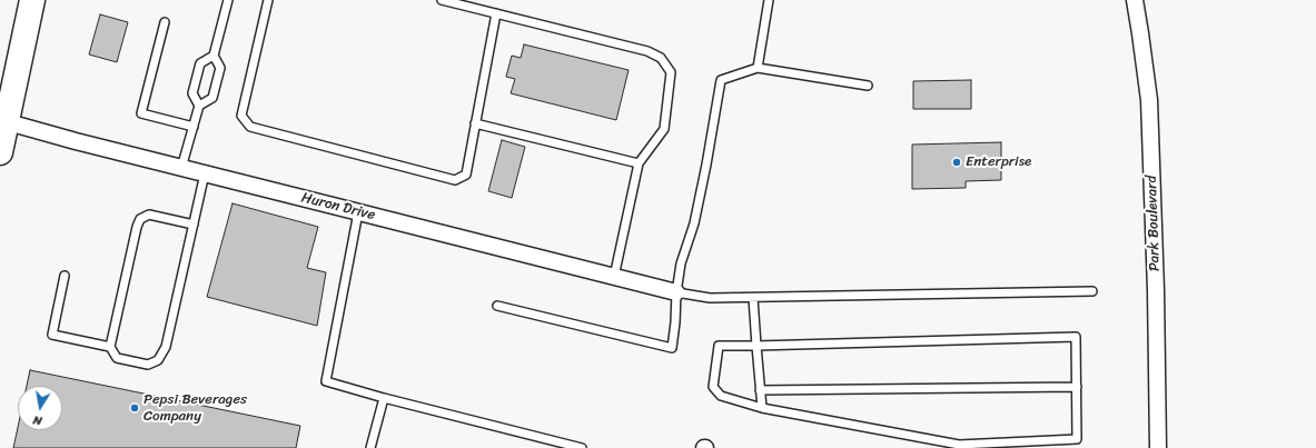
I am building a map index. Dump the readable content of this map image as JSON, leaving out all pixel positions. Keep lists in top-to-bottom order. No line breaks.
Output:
{"streets":{"street":["Huron Drive","Park Boulevard"]},"places":["Enterprise","Pepsi Beverages Company"],"north":"bottom"}
